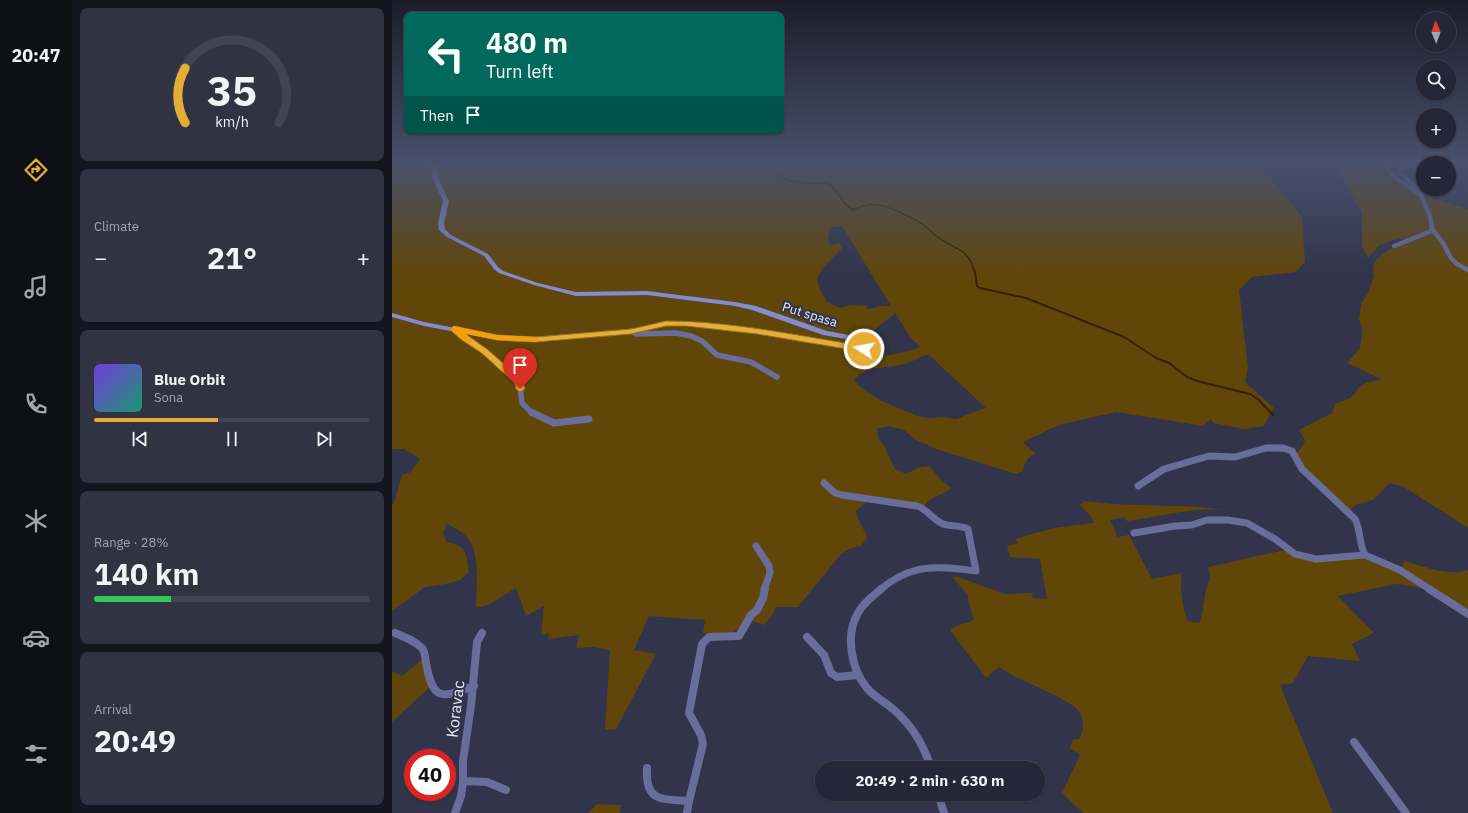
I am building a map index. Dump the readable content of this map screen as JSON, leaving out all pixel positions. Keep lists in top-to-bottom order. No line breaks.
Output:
{"streets":{"street":["Put spasa","Koravac"]},"north":"top","page":{"tabs":"20:47","map_buttons":["+","−"],"turn":["480 m","Turn left"],"then":"Then","tile":["Climate",["Range · 28%","140 km"],["Arrival","20:49"]],"heat":["−","21°","+"],"song":["Blue Orbit","Sona"],"limit":"40","trip":"20:49 · 2 min · 630 m","gauge":["35","km/h"]}}
